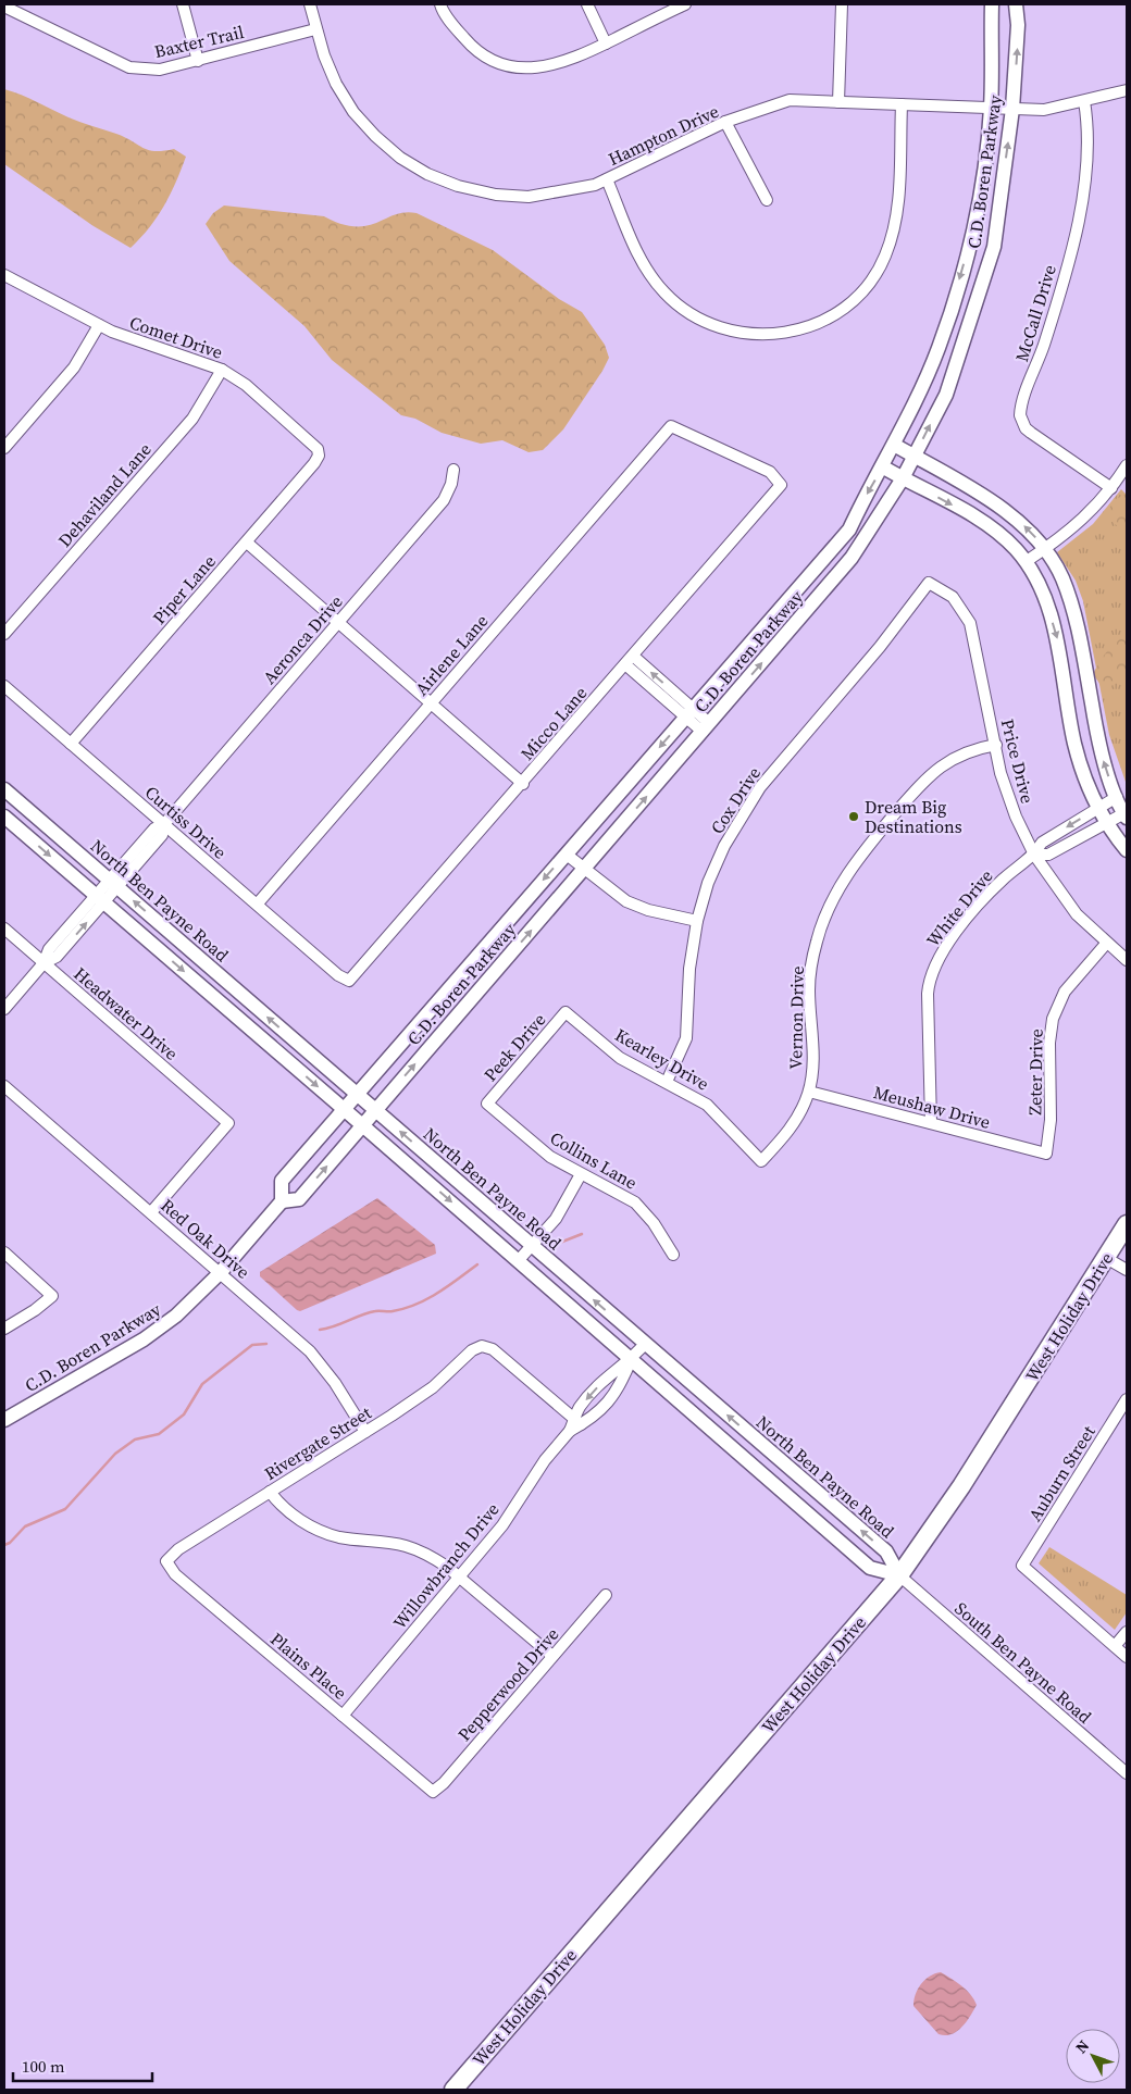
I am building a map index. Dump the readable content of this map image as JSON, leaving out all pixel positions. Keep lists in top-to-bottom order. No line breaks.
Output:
{"streets":{"main road":["West Holiday Drive"],"street":["Baxter Trail","Hampton Drive","C.D. Boren Parkway","McCall Drive","Comet Drive","Dehaviland Lane","Piper Lane","Aeronca Drive","Airlene Lane","Micco Lane","Price Drive","Cox Drive","Curtiss Drive","North Ben Payne Road","White Drive","Headwater Drive","Vernon Drive","Peek Drive","Kearley Drive","Zeter Drive","Meushaw Drive","Collins Lane","Red Oak Drive","Rivergate Street","Auburn Street","Willowbranch Drive","South Ben Payne Road","Plains Place","Pepperwood Drive"]},"crossings":[["Baxter Trail","Hampton Drive"],["Hampton Drive","C.D. Boren Parkway"],["Hampton Drive","McCall Drive"],["C.D. Boren Parkway","North Ben Payne Road"],["C.D. Boren Parkway","Red Oak Drive"],["Comet Drive","Dehaviland Lane"],["Comet Drive","Piper Lane"],["Piper Lane","Curtiss Drive"],["Aeronca Drive","Curtiss Drive"],["Aeronca Drive","North Ben Payne Road"],["Aeronca Drive","Headwater Drive"],["Airlene Lane","Micco Lane"],["Airlene Lane","Curtiss Drive"],["Micco Lane","Curtiss Drive"],["Price Drive","Cox Drive"],["Price Drive","White Drive"],["Price Drive","Vernon Drive"],["Price Drive","Zeter Drive"],["Cox Drive","Kearley Drive"],["North Ben Payne Road","West Holiday Drive"],["North Ben Payne Road","Willowbranch Drive"],["North Ben Payne Road","South Ben Payne Road"],["White Drive","Meushaw Drive"],["Headwater Drive","Red Oak Drive"],["Vernon Drive","Kearley Drive"],["Vernon Drive","Meushaw Drive"],["Peek Drive","Kearley Drive"],["Peek Drive","Collins Lane"],["Zeter Drive","Meushaw Drive"],["Red Oak Drive","Rivergate Street"],["West Holiday Drive","South Ben Payne Road"],["Rivergate Street","Willowbranch Drive"],["Rivergate Street","Plains Place"],["Willowbranch Drive","Plains Place"],["Plains Place","Pepperwood Drive"]],"places":["Dream Big Destinations"],"scale_bar":"100 m","north":"top left"}
